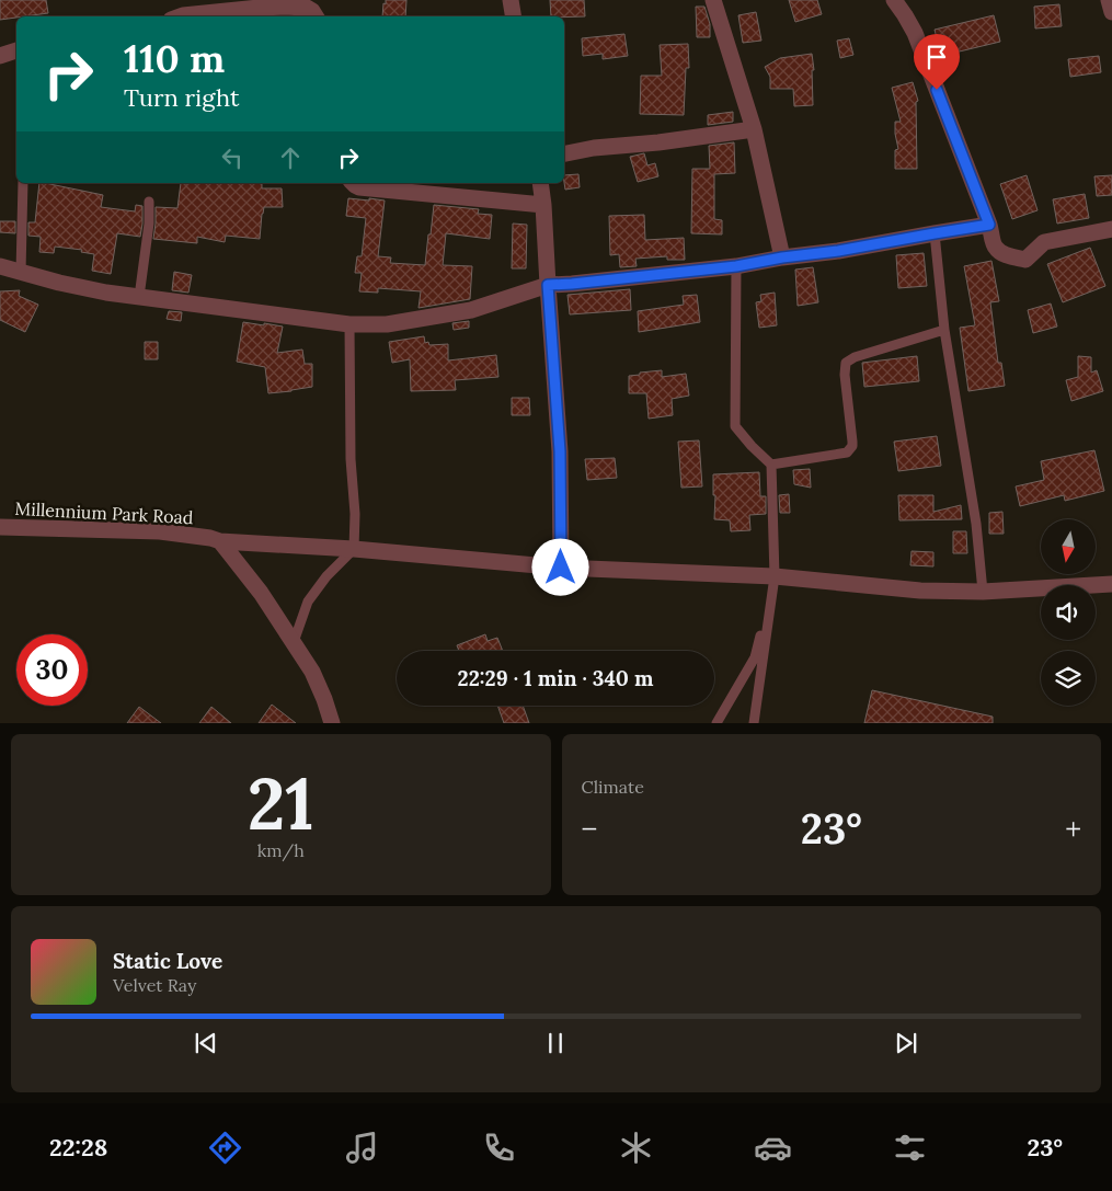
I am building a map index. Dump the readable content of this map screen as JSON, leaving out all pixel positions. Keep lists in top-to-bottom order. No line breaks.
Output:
{"streets":{"street":["Millennium Park Road"]},"north":"bottom","page":{"turn":["110 m","Turn right"],"limit":"30","trip":"22:29 · 1 min · 340 m","tile":[["21","km/h"],"Climate"],"heat":["−","23°","+"],"song":["Static Love","Velvet Ray"],"tabs":["22:28","23°"]}}
